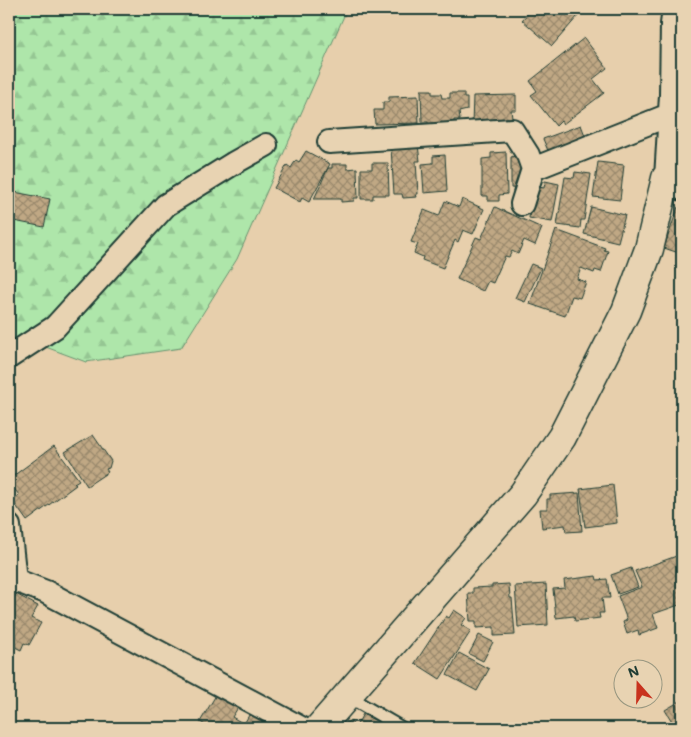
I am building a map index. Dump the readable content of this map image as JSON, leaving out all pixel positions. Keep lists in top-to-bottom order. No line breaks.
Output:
{"north":"top"}
